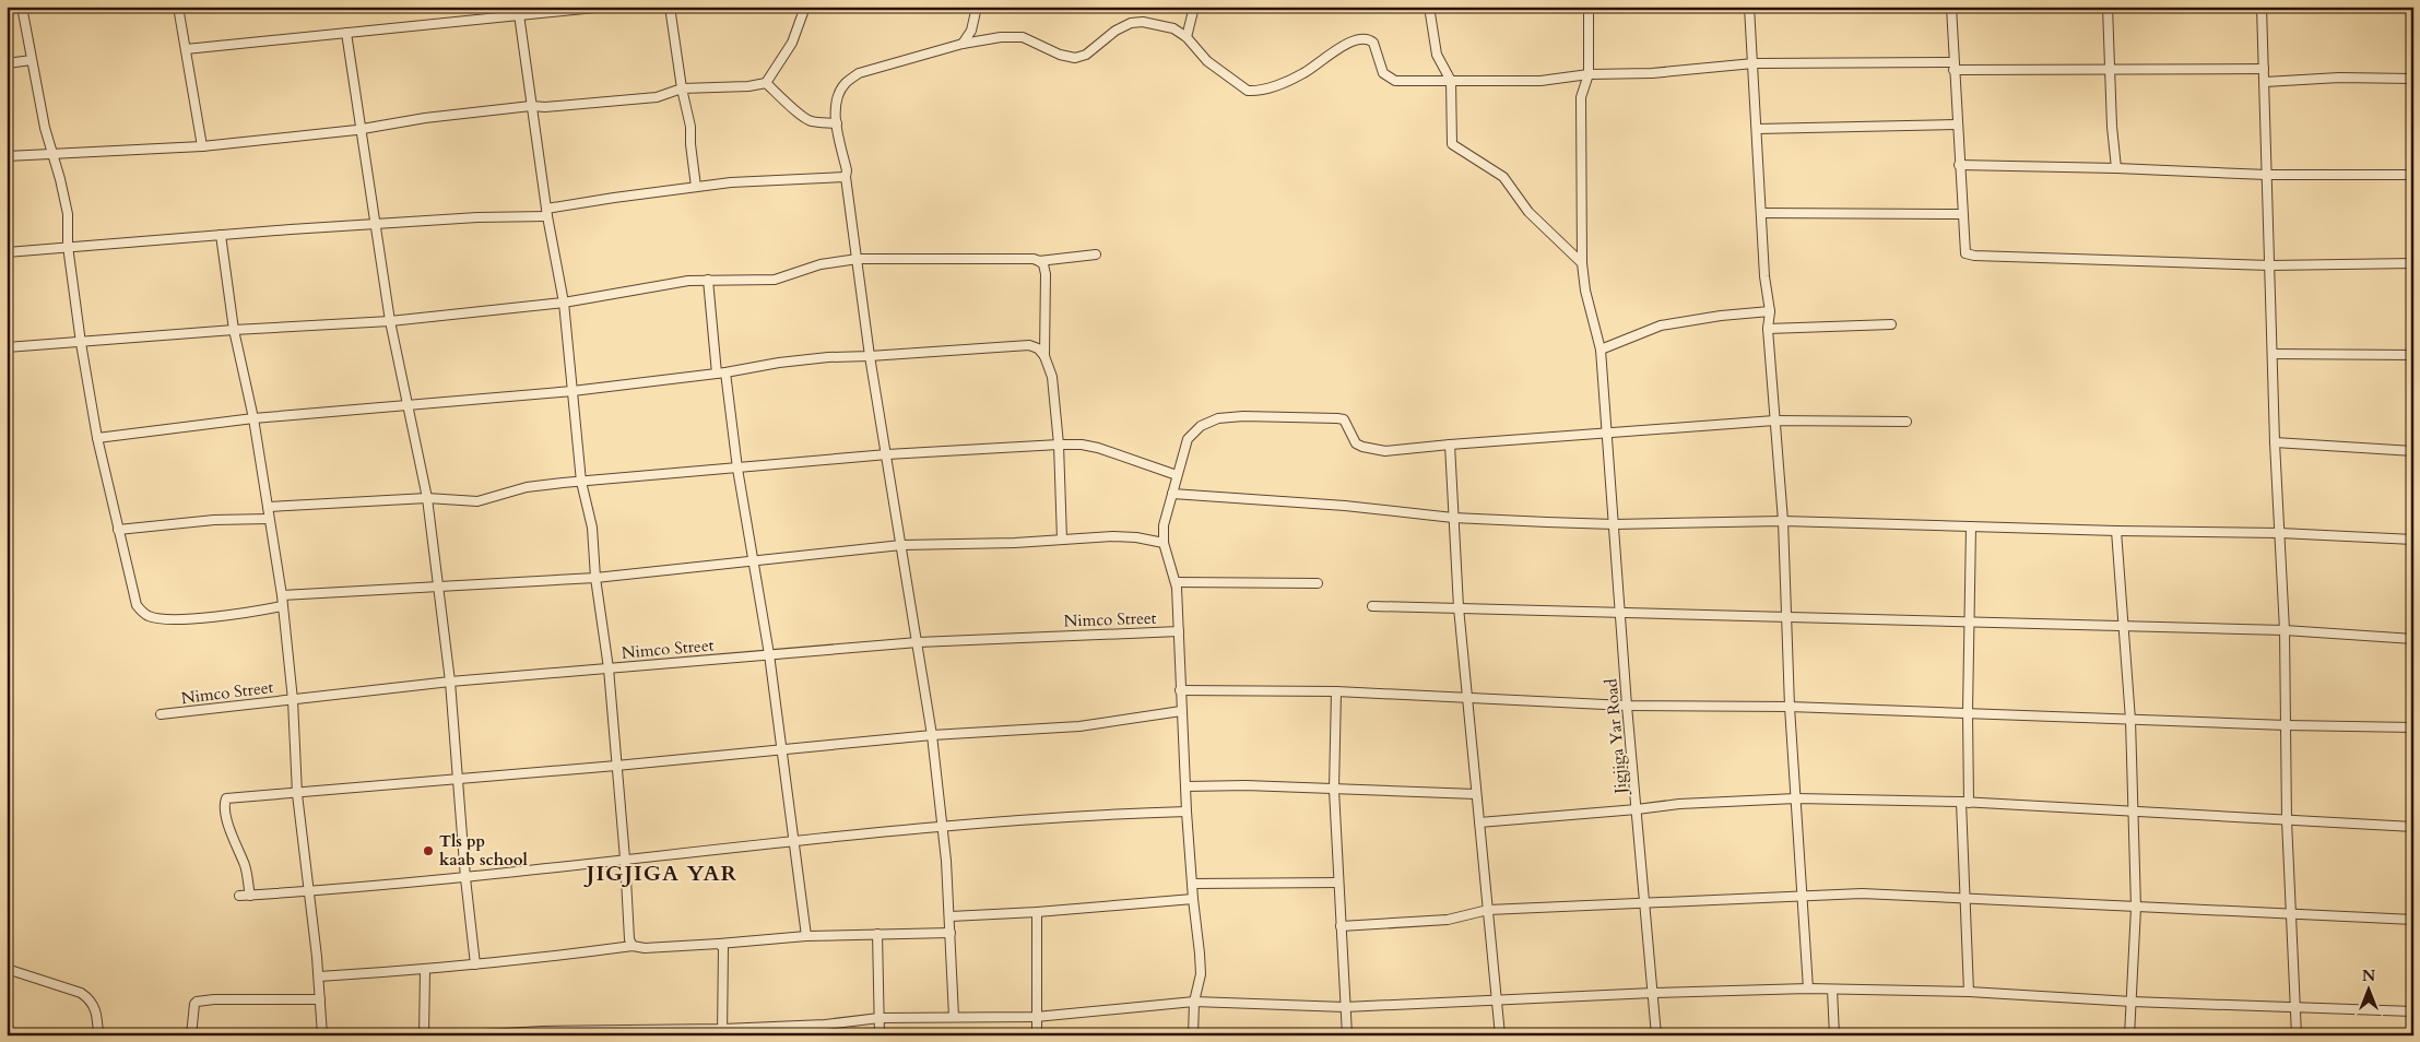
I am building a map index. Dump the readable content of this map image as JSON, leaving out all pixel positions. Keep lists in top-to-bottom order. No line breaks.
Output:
{"streets":{"street":["Nimco Street","Jigjiga Yar Road"]},"districts":["JIGJIGA YAR"],"places":["Tls pp kaab school"],"north":"top"}
